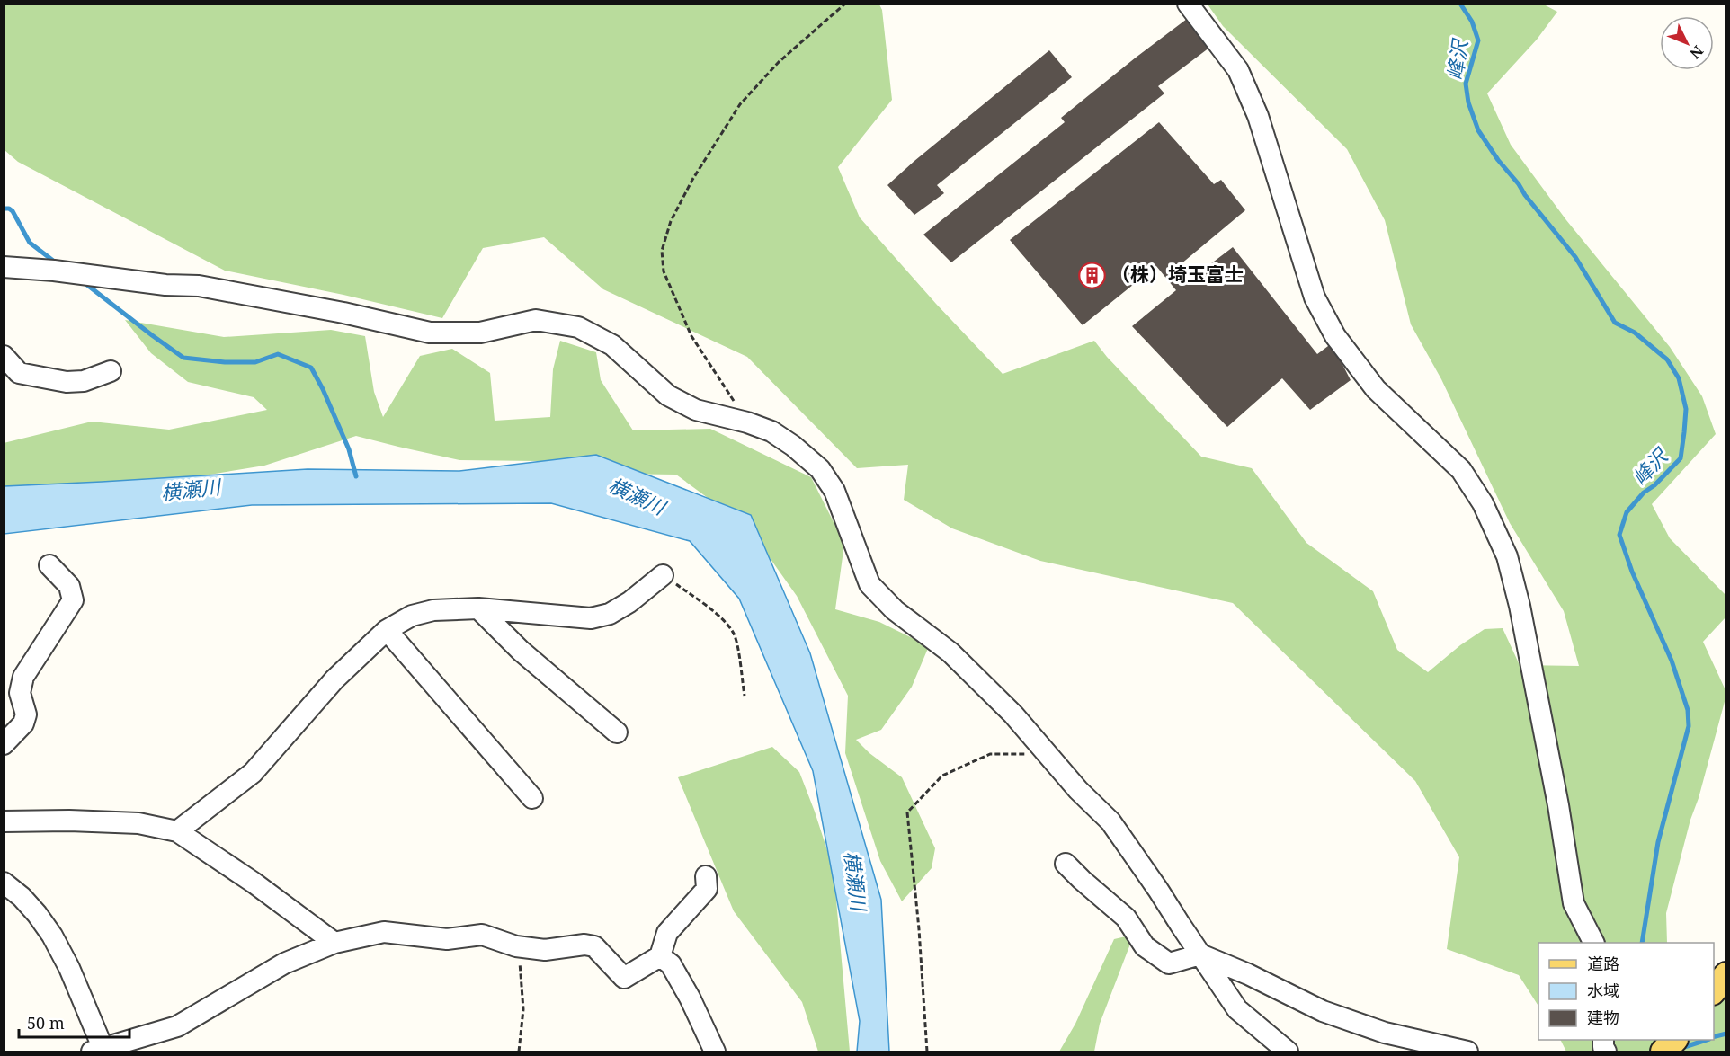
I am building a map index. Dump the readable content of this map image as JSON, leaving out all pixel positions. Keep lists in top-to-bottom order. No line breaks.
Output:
{"water":["峰沢","横瀬川"],"places":{"building":["（株）埼玉富士"]},"legend":["道路","水域","建物"],"scale_bar":"50 m","north":"bottom right"}
